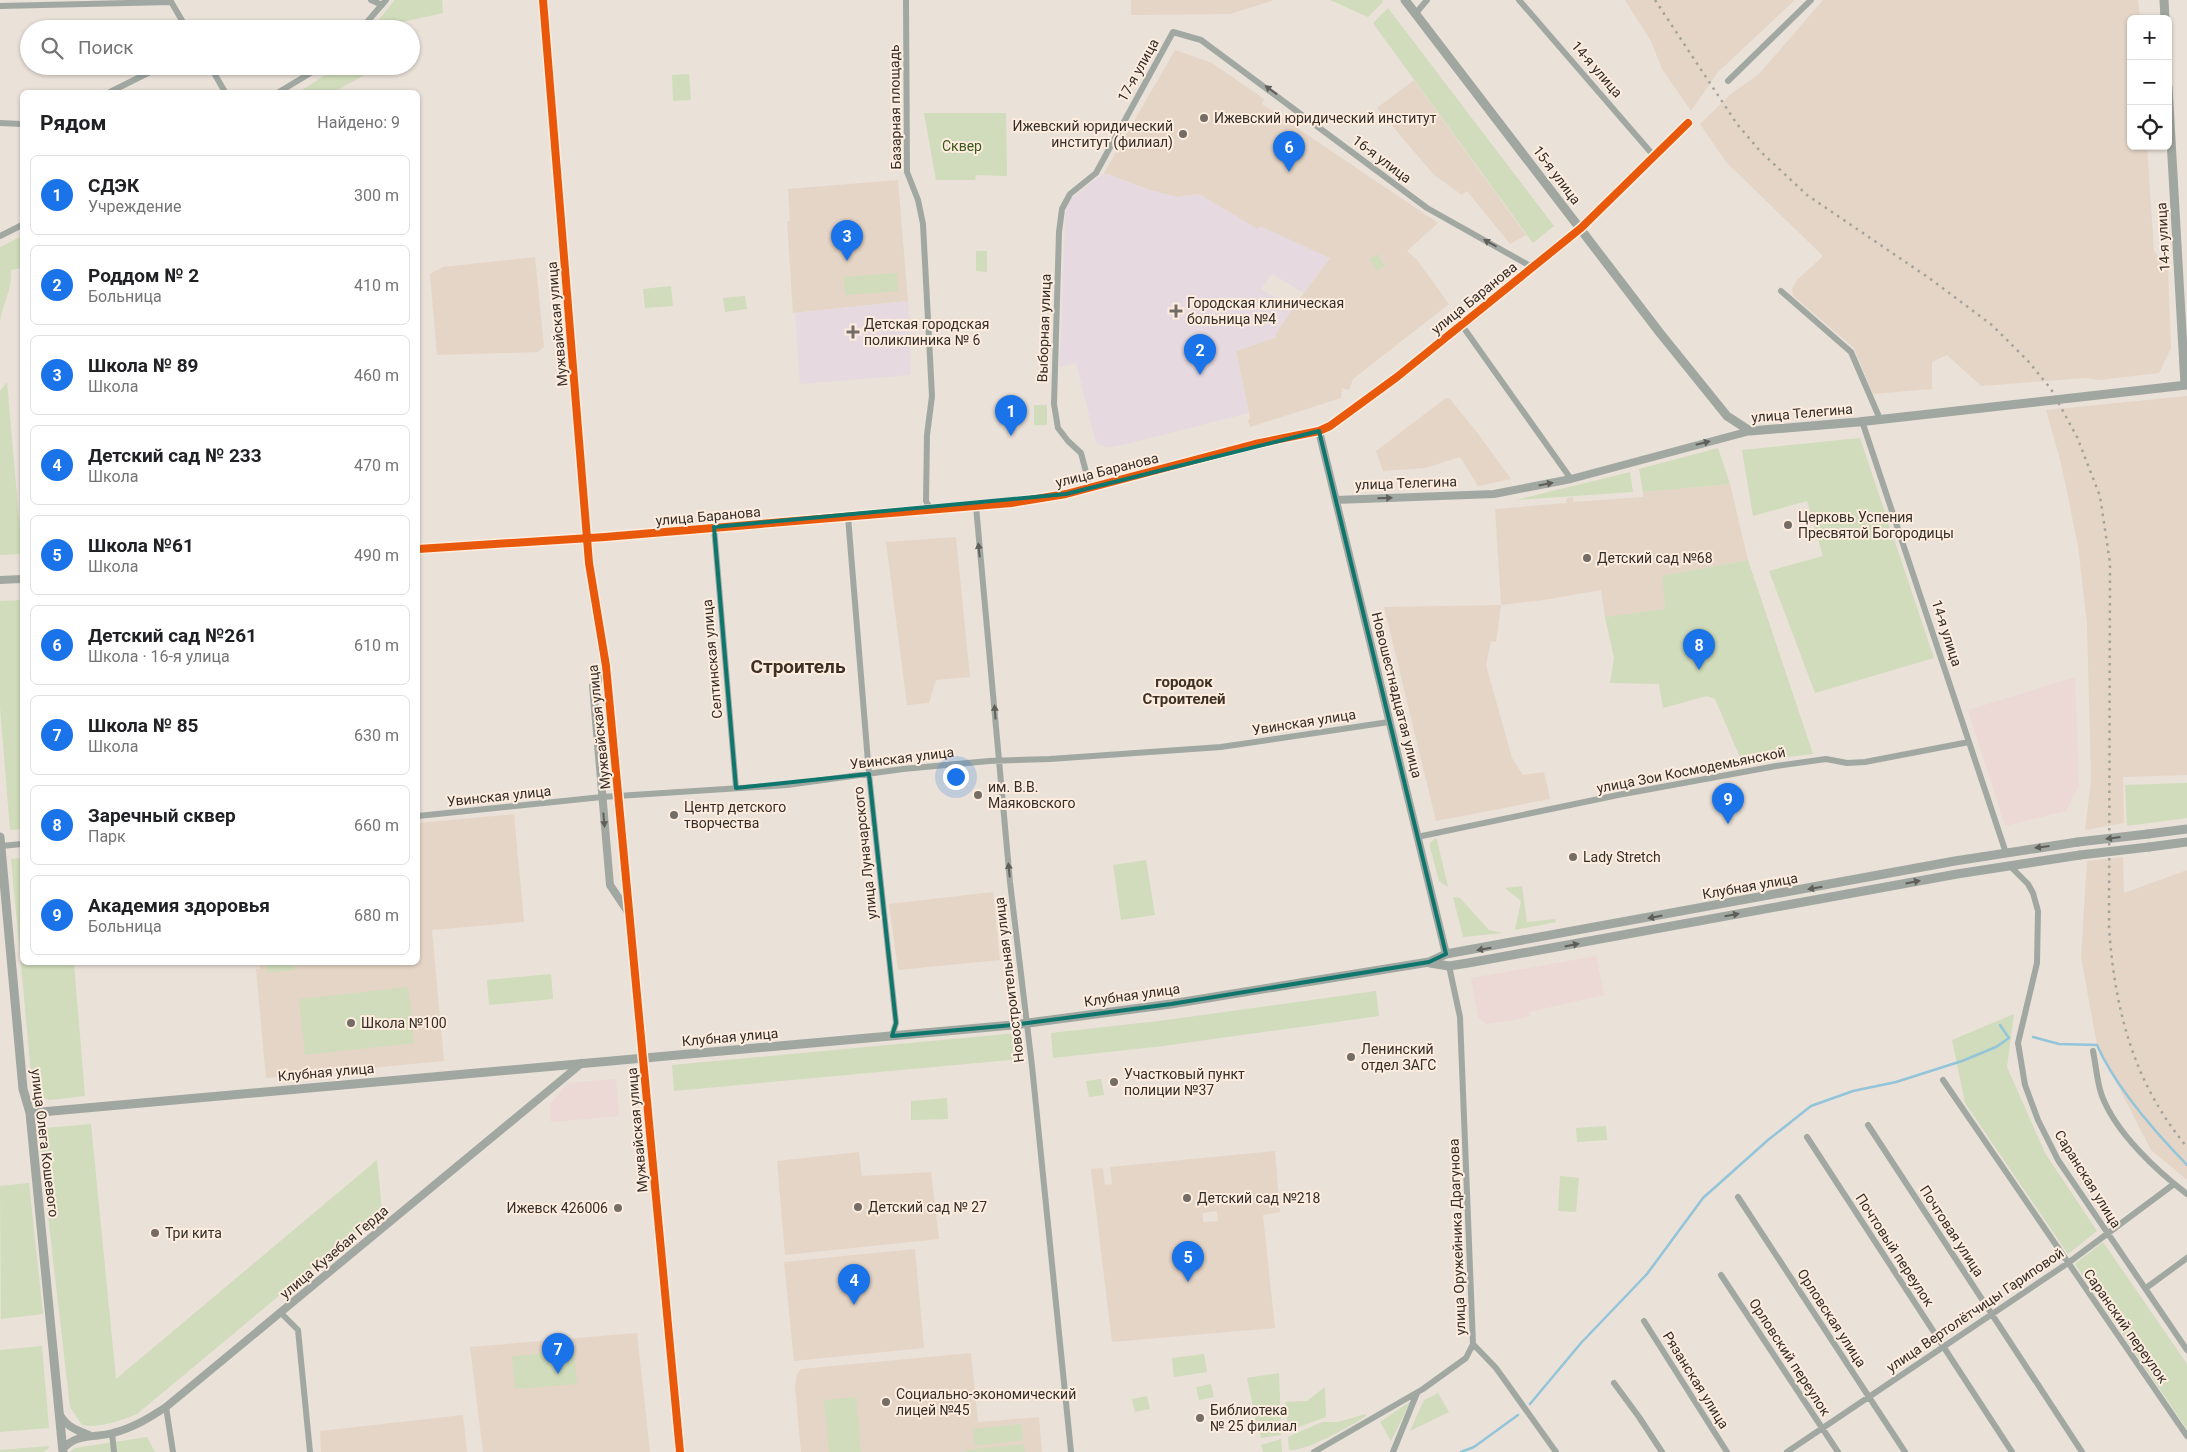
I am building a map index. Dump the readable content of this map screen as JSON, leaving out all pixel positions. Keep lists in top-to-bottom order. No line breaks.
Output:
{"streets":{"main road":["14-я улица","15-я улица","улица Телегина","Новошестнадцатая улица","Клубная улица","улица Олега Кошевого"],"street":["17-я улица","Базарная площадь","16-я улица","улица Баранова","Мужвайская улица","Выборная улица","Селтинская улица","Увинская улица","улица Зои Космодемьянской","улица Луначарского","Новостроительная улица","Саранская улица","Почтовая улица","улица Оружейника Драгунова","Почтовый переулок","улица Кузебая Герда","улица Вертолётчицы Гариповой","Орловская улица","Саранский переулок","Орловский переулок","Рязанская улица"]},"crossings":[["14-я улица","улица Баранова"],["14-я улица","улица Телегина"],["14-я улица","улица Зои Космодемьянской"],["14-я улица","Клубная улица"],["17-я улица","16-я улица"],["17-я улица","Выборная улица"],["Базарная площадь","улица Баранова"],["16-я улица","улица Баранова"],["15-я улица","улица Баранова"],["15-я улица","улица Телегина"],["улица Баранова","Мужвайская улица"],["улица Баранова","Выборная улица"],["улица Баранова","Селтинская улица"],["улица Баранова","Новошестнадцатая улица"],["улица Баранова","улица Луначарского"],["улица Баранова","Новостроительная улица"],["Мужвайская улица","Увинская улица"],["Мужвайская улица","Клубная улица"],["улица Телегина","Новошестнадцатая улица"],["Селтинская улица","Увинская улица"],["Новошестнадцатая улица","Увинская улица"],["Новошестнадцатая улица","улица Зои Космодемьянской"],["Новошестнадцатая улица","Клубная улица"],["Новошестнадцатая улица","улица Оружейника Драгунова"],["Увинская улица","улица Луначарского"],["Увинская улица","Новостроительная улица"],["улица Луначарского","Клубная улица"],["Клубная улица","Новостроительная улица"],["Клубная улица","улица Олега Кошевого"],["Клубная улица","Саранская улица"],["Клубная улица","улица Оружейника Драгунова"],["Клубная улица","улица Кузебая Герда"],["улица Олега Кошевого","улица Кузебая Герда"],["Саранская улица","улица Вертолётчицы Гариповой"],["Почтовая улица","улица Вертолётчицы Гариповой"],["Почтовый переулок","улица Вертолётчицы Гариповой"],["улица Вертолётчицы Гариповой","Орловская улица"],["улица Вертолётчицы Гариповой","Саранский переулок"],["улица Вертолётчицы Гариповой","Орловский переулок"]],"one_way":["16-я улица","улица Телегина","Новостроительная улица"],"districts":["Строитель","городок Строителей"],"parks":["Сквер"],"places":{"other":["Ижевский юридический институт","Ижевский юридический институт (филиал)","Церковь Успения Пресвятой Богородицы","Детский сад №68","им. В.В. Маяковского","Центр детского творчества","Lady Stretch","Школа №100","Ленинский отдел ЗАГС","Участковый пункт полиции №37","Детский сад №218","Детский сад № 27","Ижевск 426006","Три кита","Социально-экономический лицей №45","Библиотека № 25 филиал"],"health":["Городская клиническая больница №4","Детская городская поликлиника № 6"]},"page":{"map_buttons":["+","−"],"search":"Поиск","heading":["Рядом","Найдено: 9"],"pins":["6","3","2","1","8","9","5","4","7"],"list":[{"mark":"1","name":"СДЭК","note":"Учреждение","value":"300 m"},{"mark":"2","name":"Роддом № 2","note":"Больница","value":"410 m"},{"mark":"3","name":"Школа № 89","note":"Школа","value":"460 m"},{"mark":"4","name":"Детский сад № 233","note":"Школа","value":"470 m"},{"mark":"5","name":"Школа №61","note":"Школа","value":"490 m"},{"mark":"6","name":"Детский сад №261","note":"Школа · 16-я улица","value":"610 m"},{"mark":"7","name":"Школа № 85","note":"Школа","value":"630 m"},{"mark":"8","name":"Заречный сквер","note":"Парк","value":"660 m"},{"mark":"9","name":"Академия здоровья","note":"Больница","value":"680 m"}]}}
